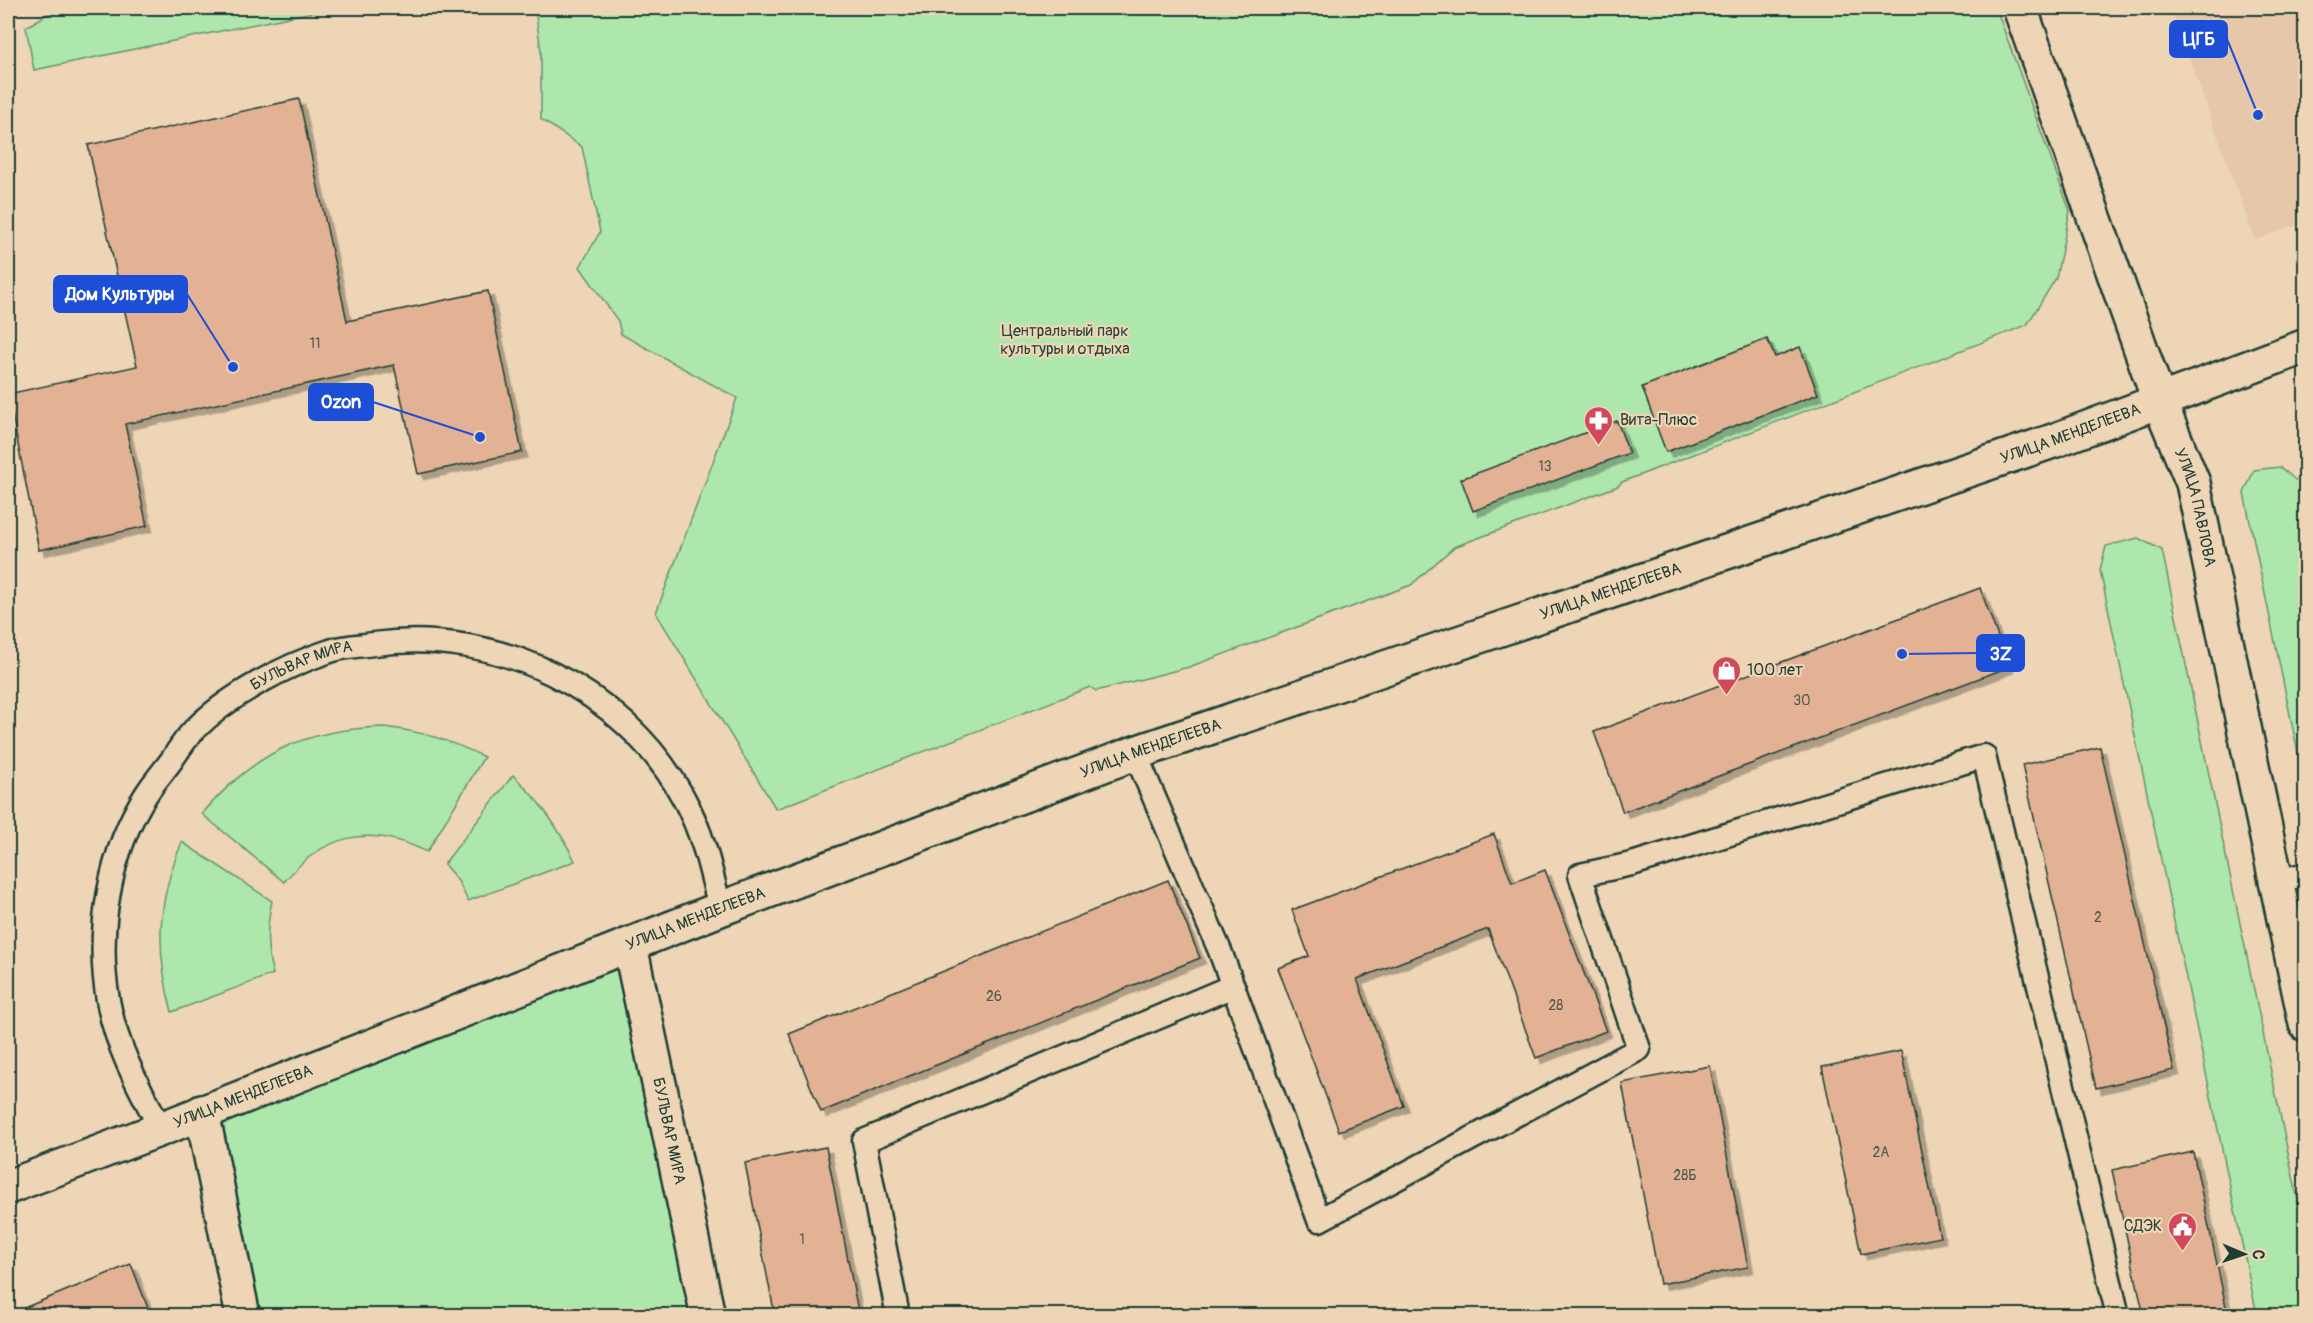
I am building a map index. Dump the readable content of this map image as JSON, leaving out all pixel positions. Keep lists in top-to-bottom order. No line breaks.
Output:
{"streets":{"main road":["УЛИЦА МЕНДЕЛЕЕВА","УЛИЦА ПАВЛОВА","БУЛЬВАР МИРА"]},"crossings":[["УЛИЦА МЕНДЕЛЕЕВА","УЛИЦА ПАВЛОВА"],["УЛИЦА МЕНДЕЛЕЕВА","БУЛЬВАР МИРА"]],"parks":["Центральный парк культуры и отдыха"],"places":{"other":["ЦГБ","Дом Культуры","Ozon","3Z"],"pharmacy":["Вита-Плюс"],"shop":["100 лет"],"public building":["СДЭК"]},"house_numbers":["11","13","30","2","26","28","2А","28Б","1"],"north":"right"}
